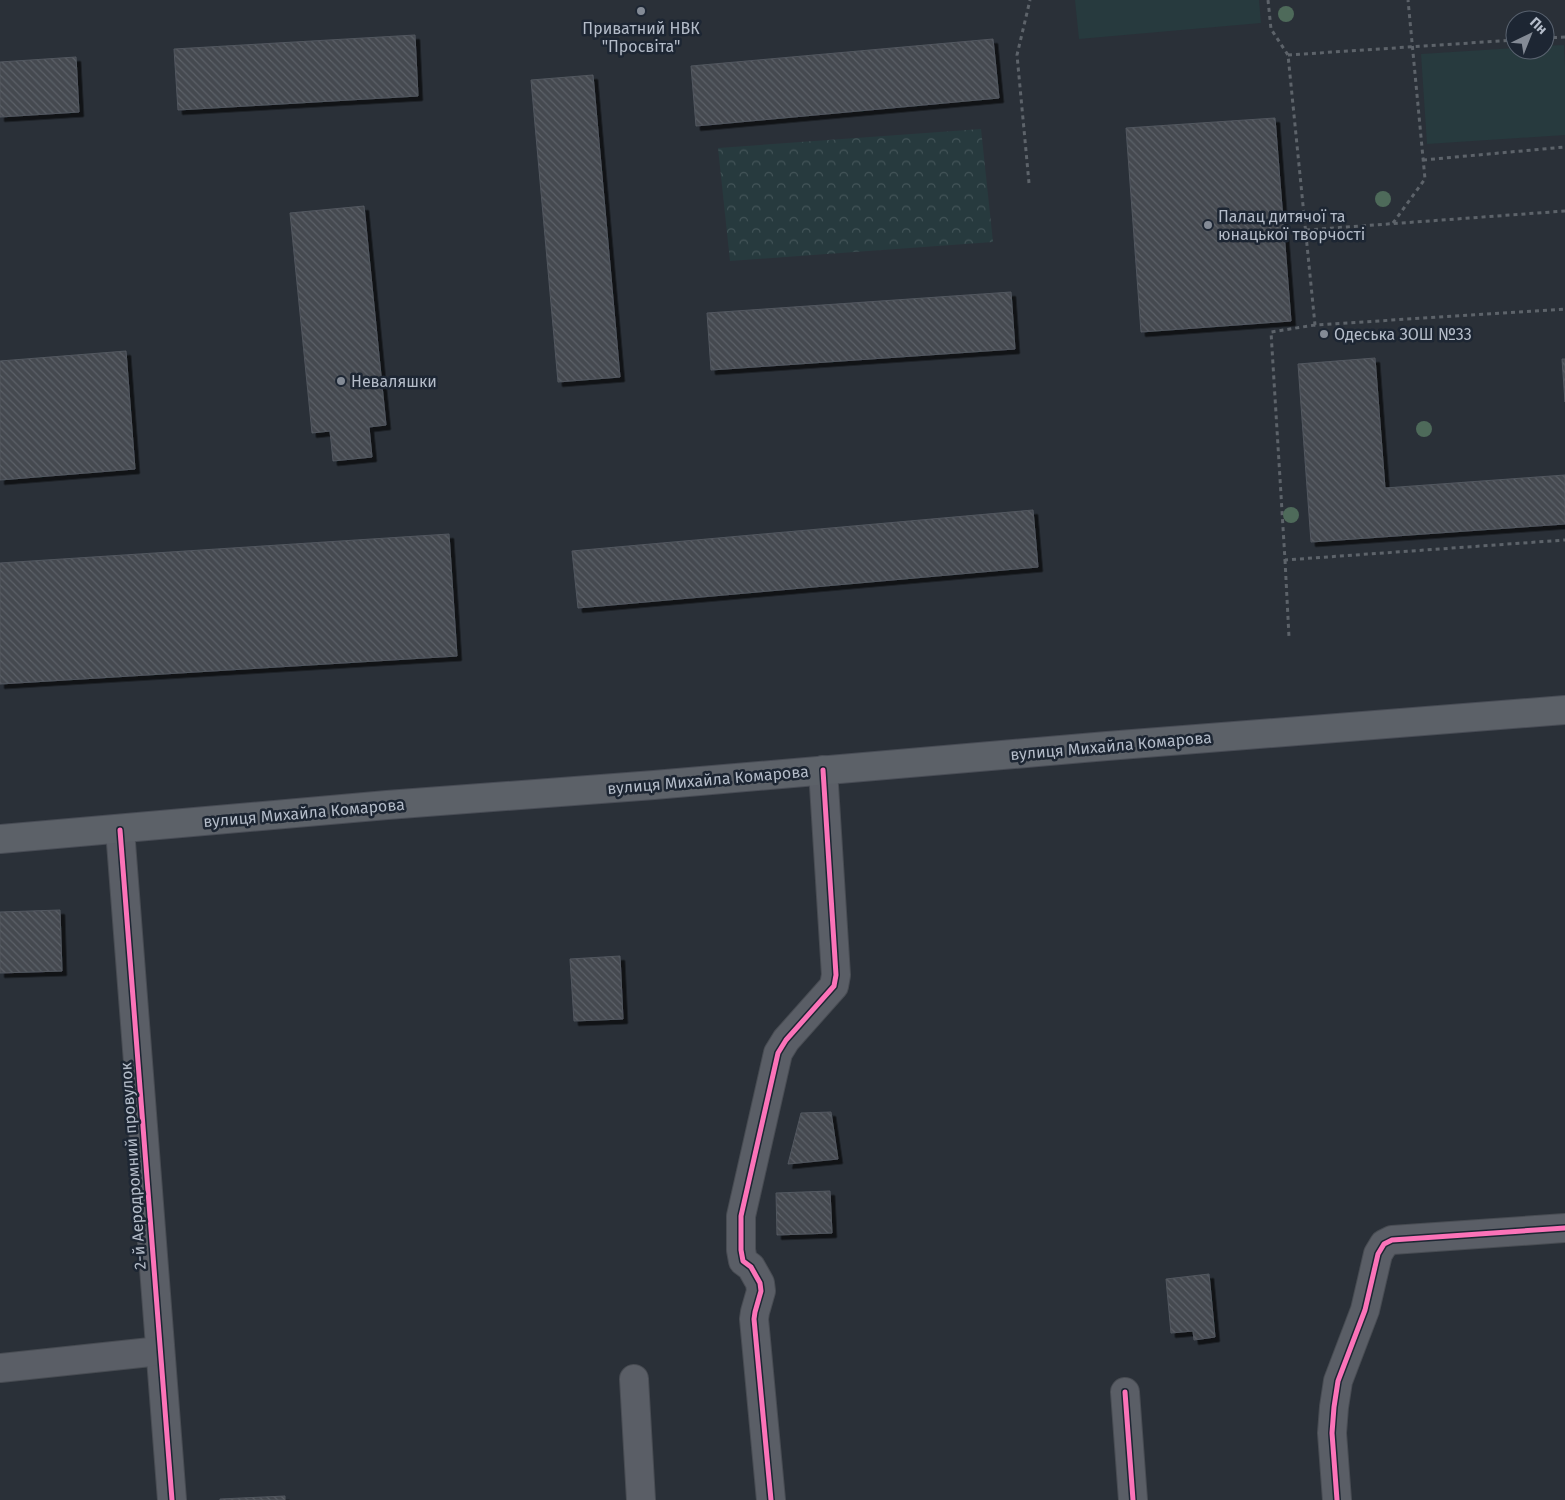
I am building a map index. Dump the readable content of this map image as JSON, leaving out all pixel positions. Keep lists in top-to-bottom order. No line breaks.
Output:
{"streets":{"main road":["вулиця Михайла Комарова"],"street":["2-й Аеродромний провулок"]},"crossings":[["вулиця Михайла Комарова","2-й Аеродромний провулок"]],"places":["Приватний НВК \"Просвіта\"","Палац дитячої та юнацької творчості","Одеська ЗОШ №33","Неваляшки"],"north":"top right"}
